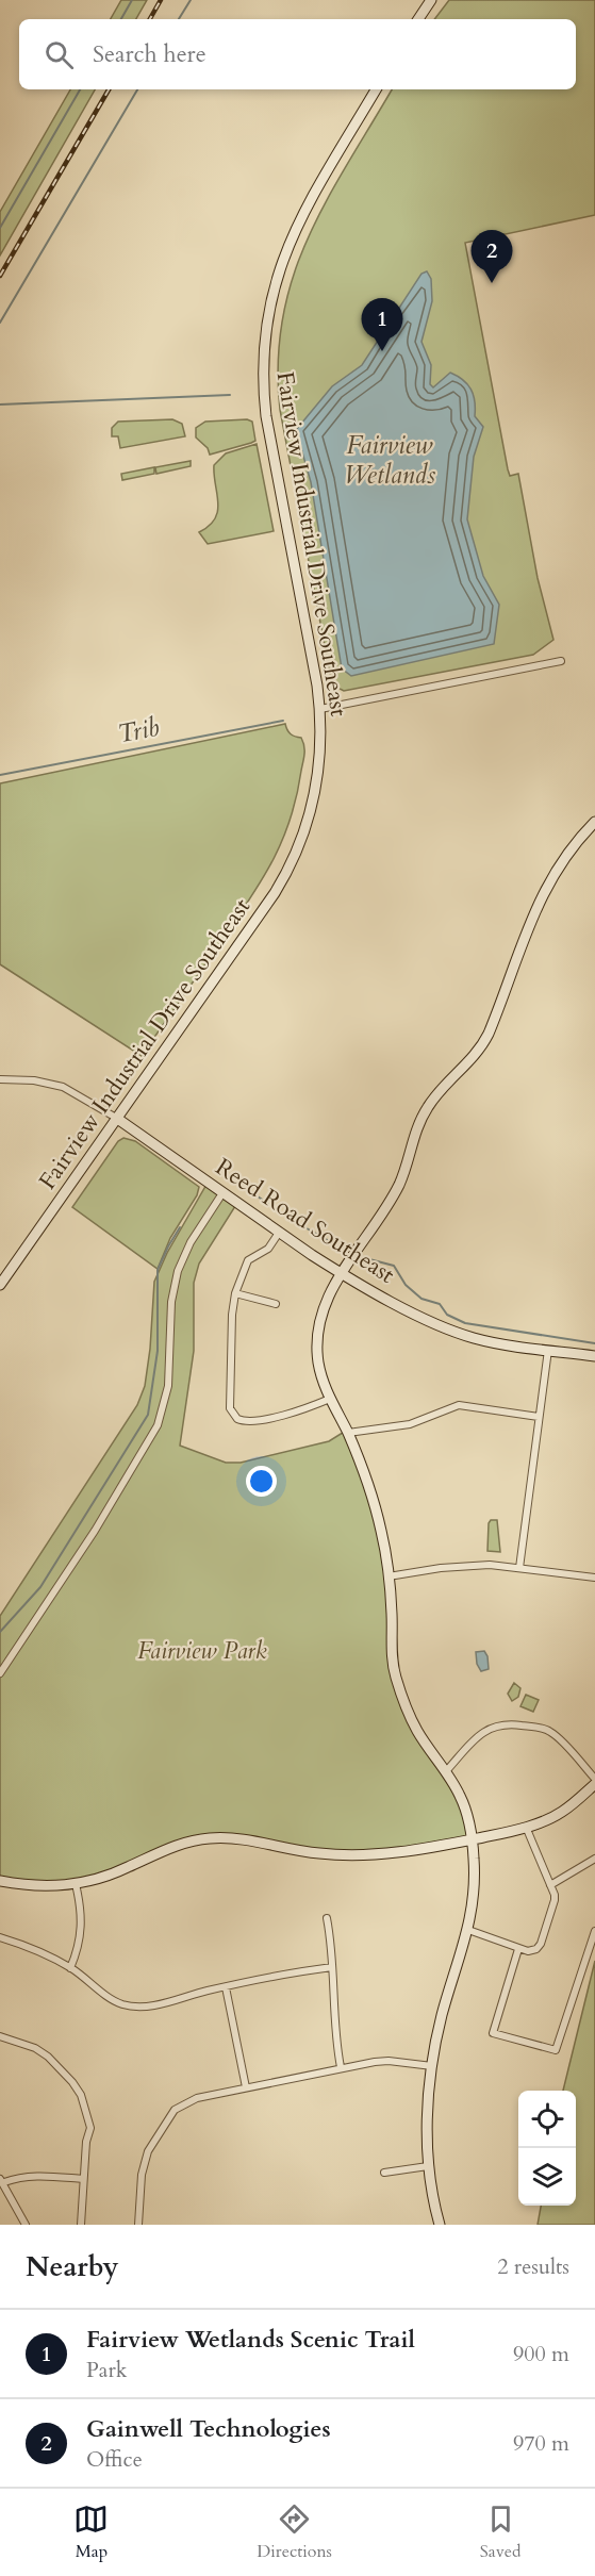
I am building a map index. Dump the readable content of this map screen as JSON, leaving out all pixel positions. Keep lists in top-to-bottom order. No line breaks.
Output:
{"streets":{"street":["Fairview Industrial Drive Southeast","Reed Road Southeast"]},"crossings":[["Fairview Industrial Drive Southeast","Reed Road Southeast"]],"water":["Fairview Wetlands","Trib"],"parks":["Fairview Park"],"page":{"search":"Search here","pins":["2","1"],"heading":["Nearby","2 results"],"list":[{"mark":"1","name":"Fairview Wetlands Scenic Trail","note":"Park","value":"900 m"},{"mark":"2","name":"Gainwell Technologies","note":"Office","value":"970 m"}],"nav":["Map","Directions","Saved"]}}
